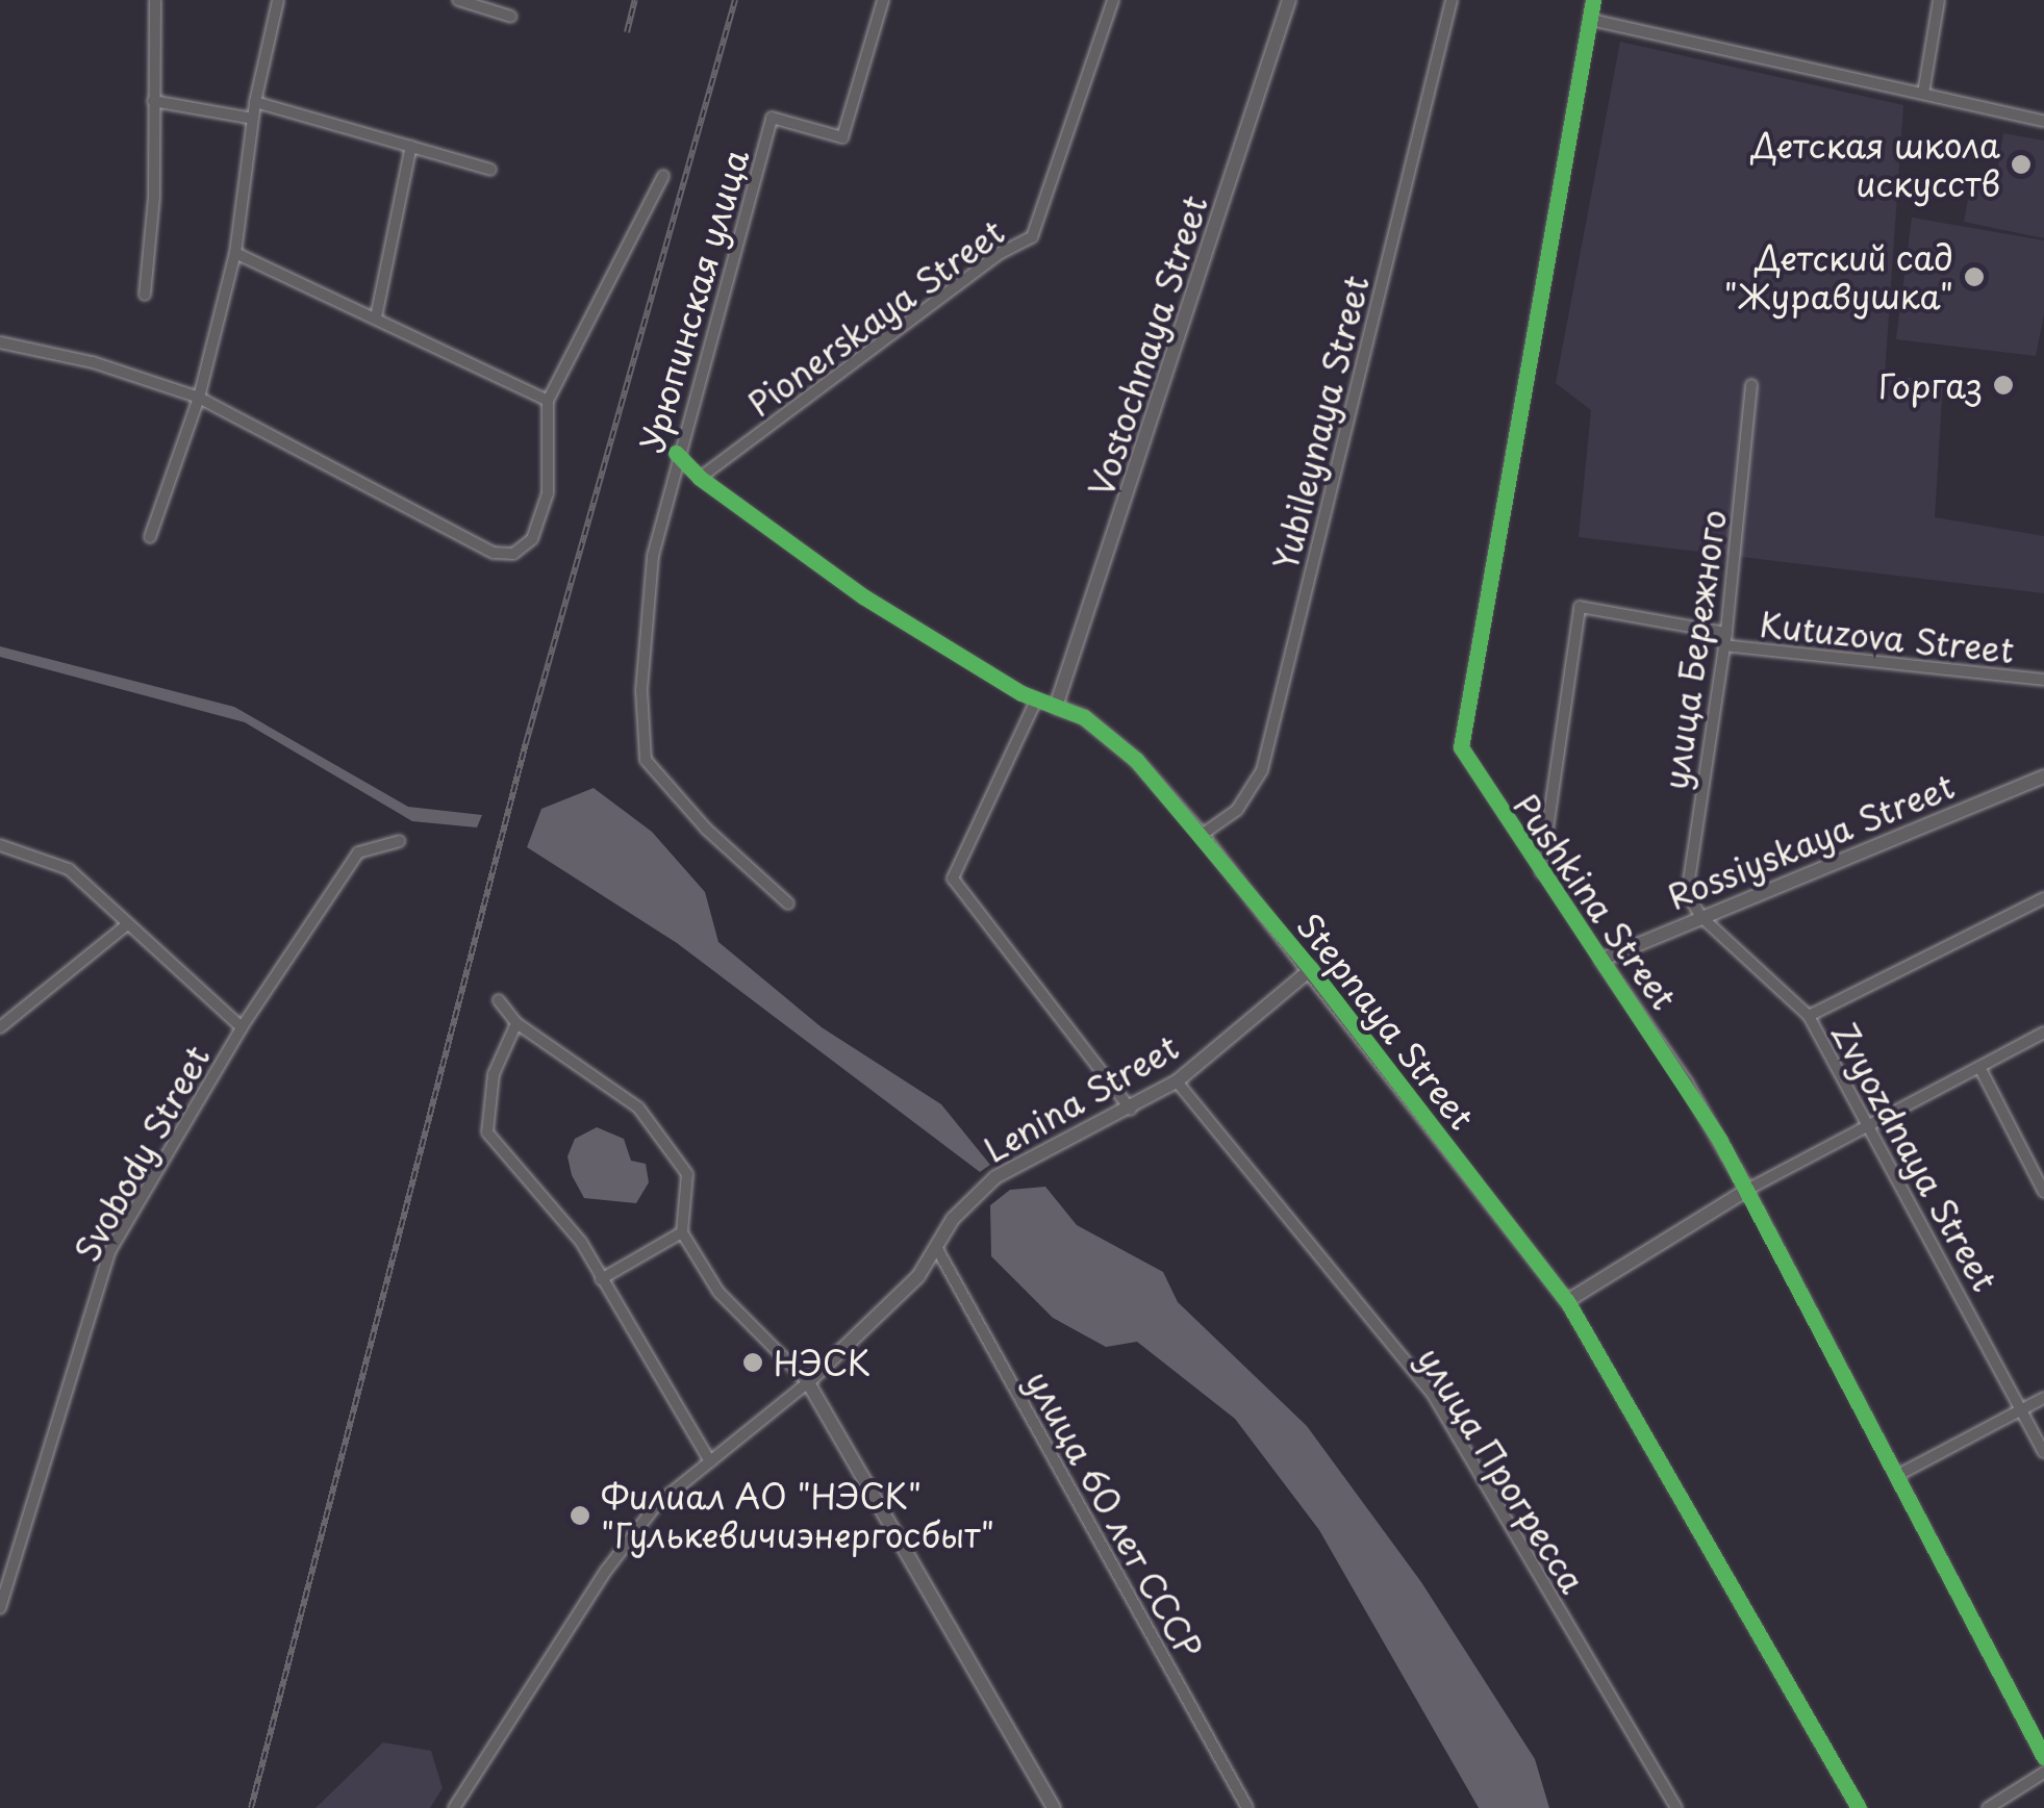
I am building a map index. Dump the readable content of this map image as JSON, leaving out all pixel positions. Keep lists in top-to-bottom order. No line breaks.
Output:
{"streets":{"street":["Урюпинская улица","Pionerskaya Street","Vostochnaya Street","Yubileynaya Street","Kutuzova Street","улица Бережного","Rossiyskaya Street","Pushkina Street","Stepnaya Street","Lenina Street","Svobody Street","Zvyozdnaya Street","улица Прогресса","улица 60 лет СССР"]},"crossings":[["Урюпинская улица","Stepnaya Street"],["Pionerskaya Street","Stepnaya Street"],["Vostochnaya Street","Stepnaya Street"],["Yubileynaya Street","Stepnaya Street"],["Kutuzova Street","улица Бережного"],["Kutuzova Street","Pushkina Street"],["улица Бережного","Rossiyskaya Street"],["улица Бережного","Zvyozdnaya Street"],["Rossiyskaya Street","Pushkina Street"],["Rossiyskaya Street","Zvyozdnaya Street"],["Stepnaya Street","Lenina Street"],["Lenina Street","улица Прогресса"],["Lenina Street","улица 60 лет СССР"]],"places":["Детская школа искусств","Детский сад \"Журавушка\"","Горгаз","НЭСК","Филиал АО \"НЭСК\" \"Гулькевичиэнергосбыт\""]}
